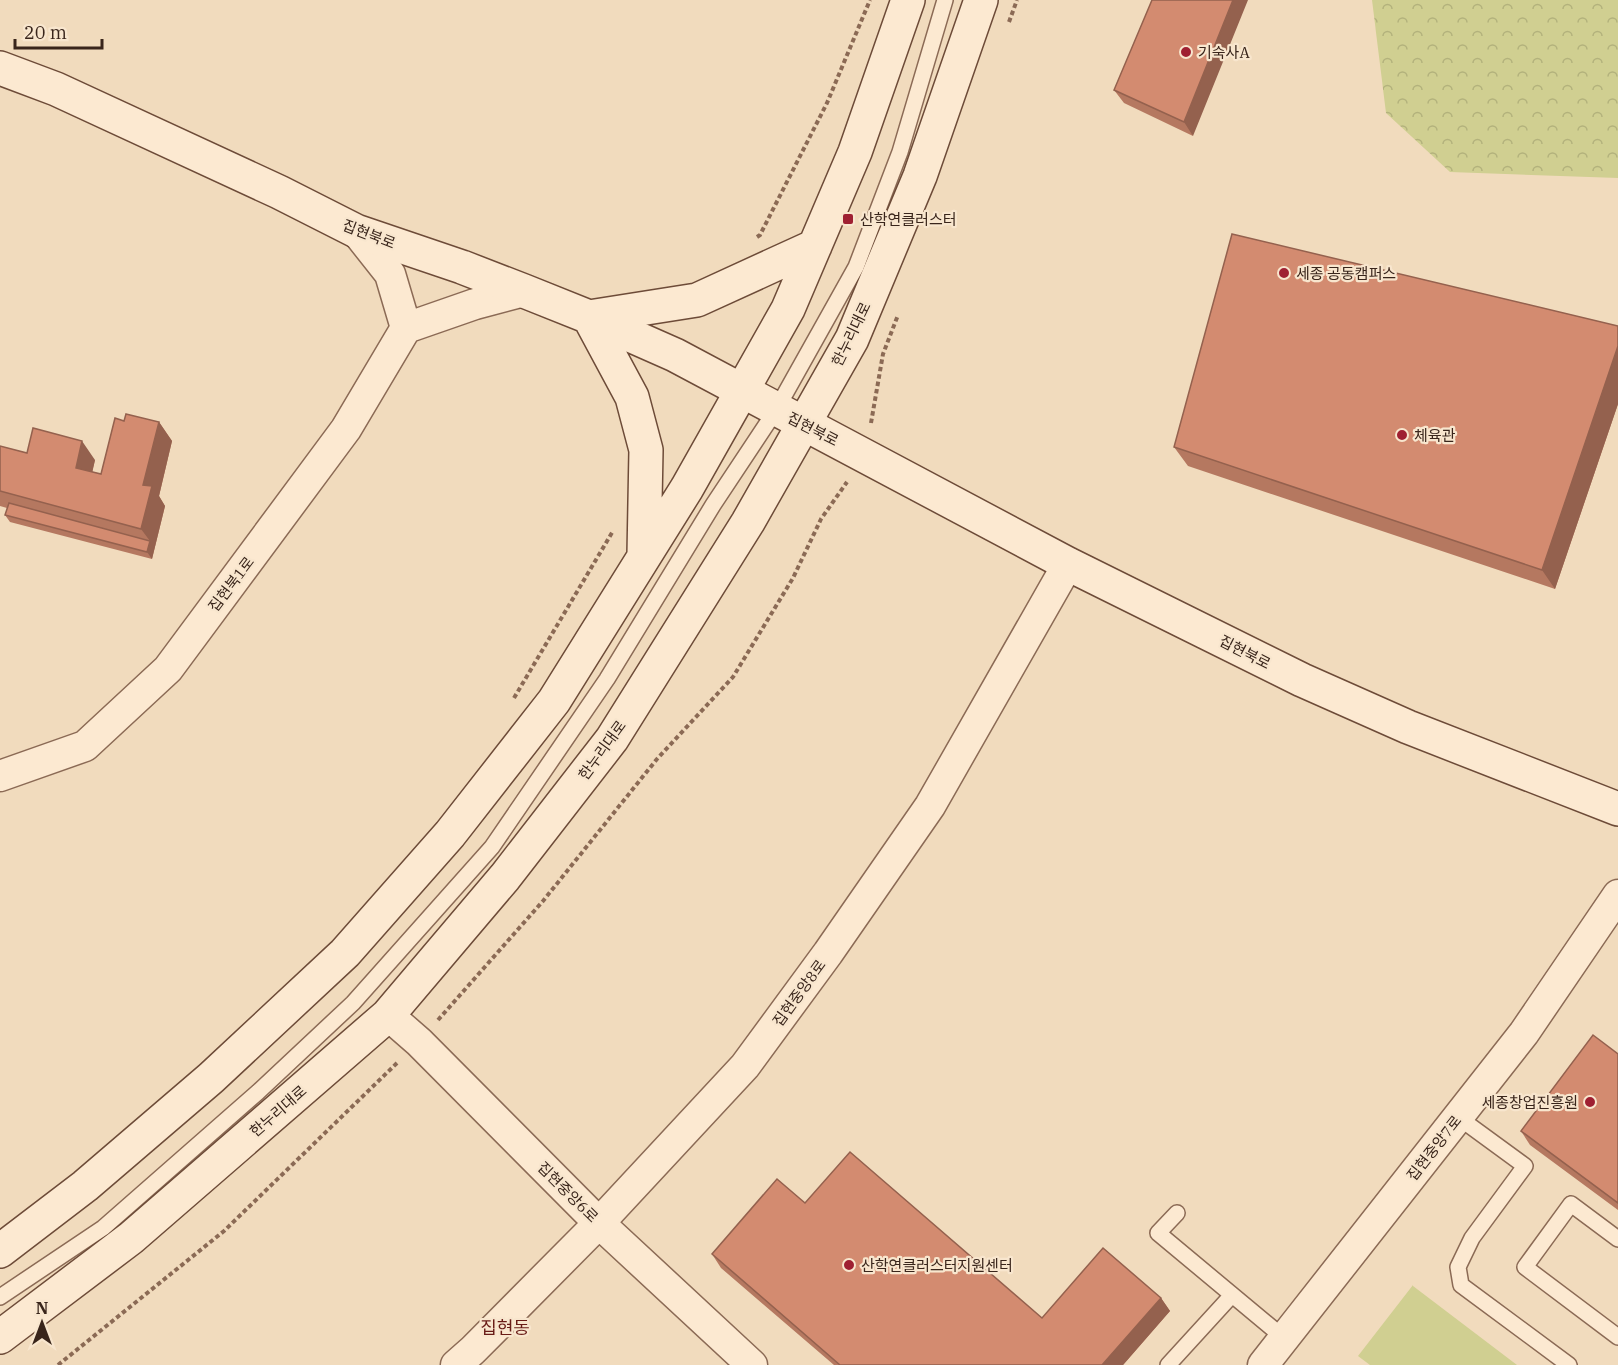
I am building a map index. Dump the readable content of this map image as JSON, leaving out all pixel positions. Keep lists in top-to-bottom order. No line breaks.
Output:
{"streets":{"street":["집현북로","한누리대로","집현북1로","집현중앙8로","집현중앙7로","집현중앙6로"]},"crossings":[["집현북로","한누리대로"],["집현북로","집현중앙8로"],["한누리대로","집현중앙6로"],["집현중앙8로","집현중앙6로"]],"districts":["집현동"],"places":{"other":["기숙사A","세종 공동캠퍼스","체육관","세종창업진흥원","산학연클러스터지원센터"],"transit":["산학연클러스터"]},"scale_bar":"20 m","north":"top"}
